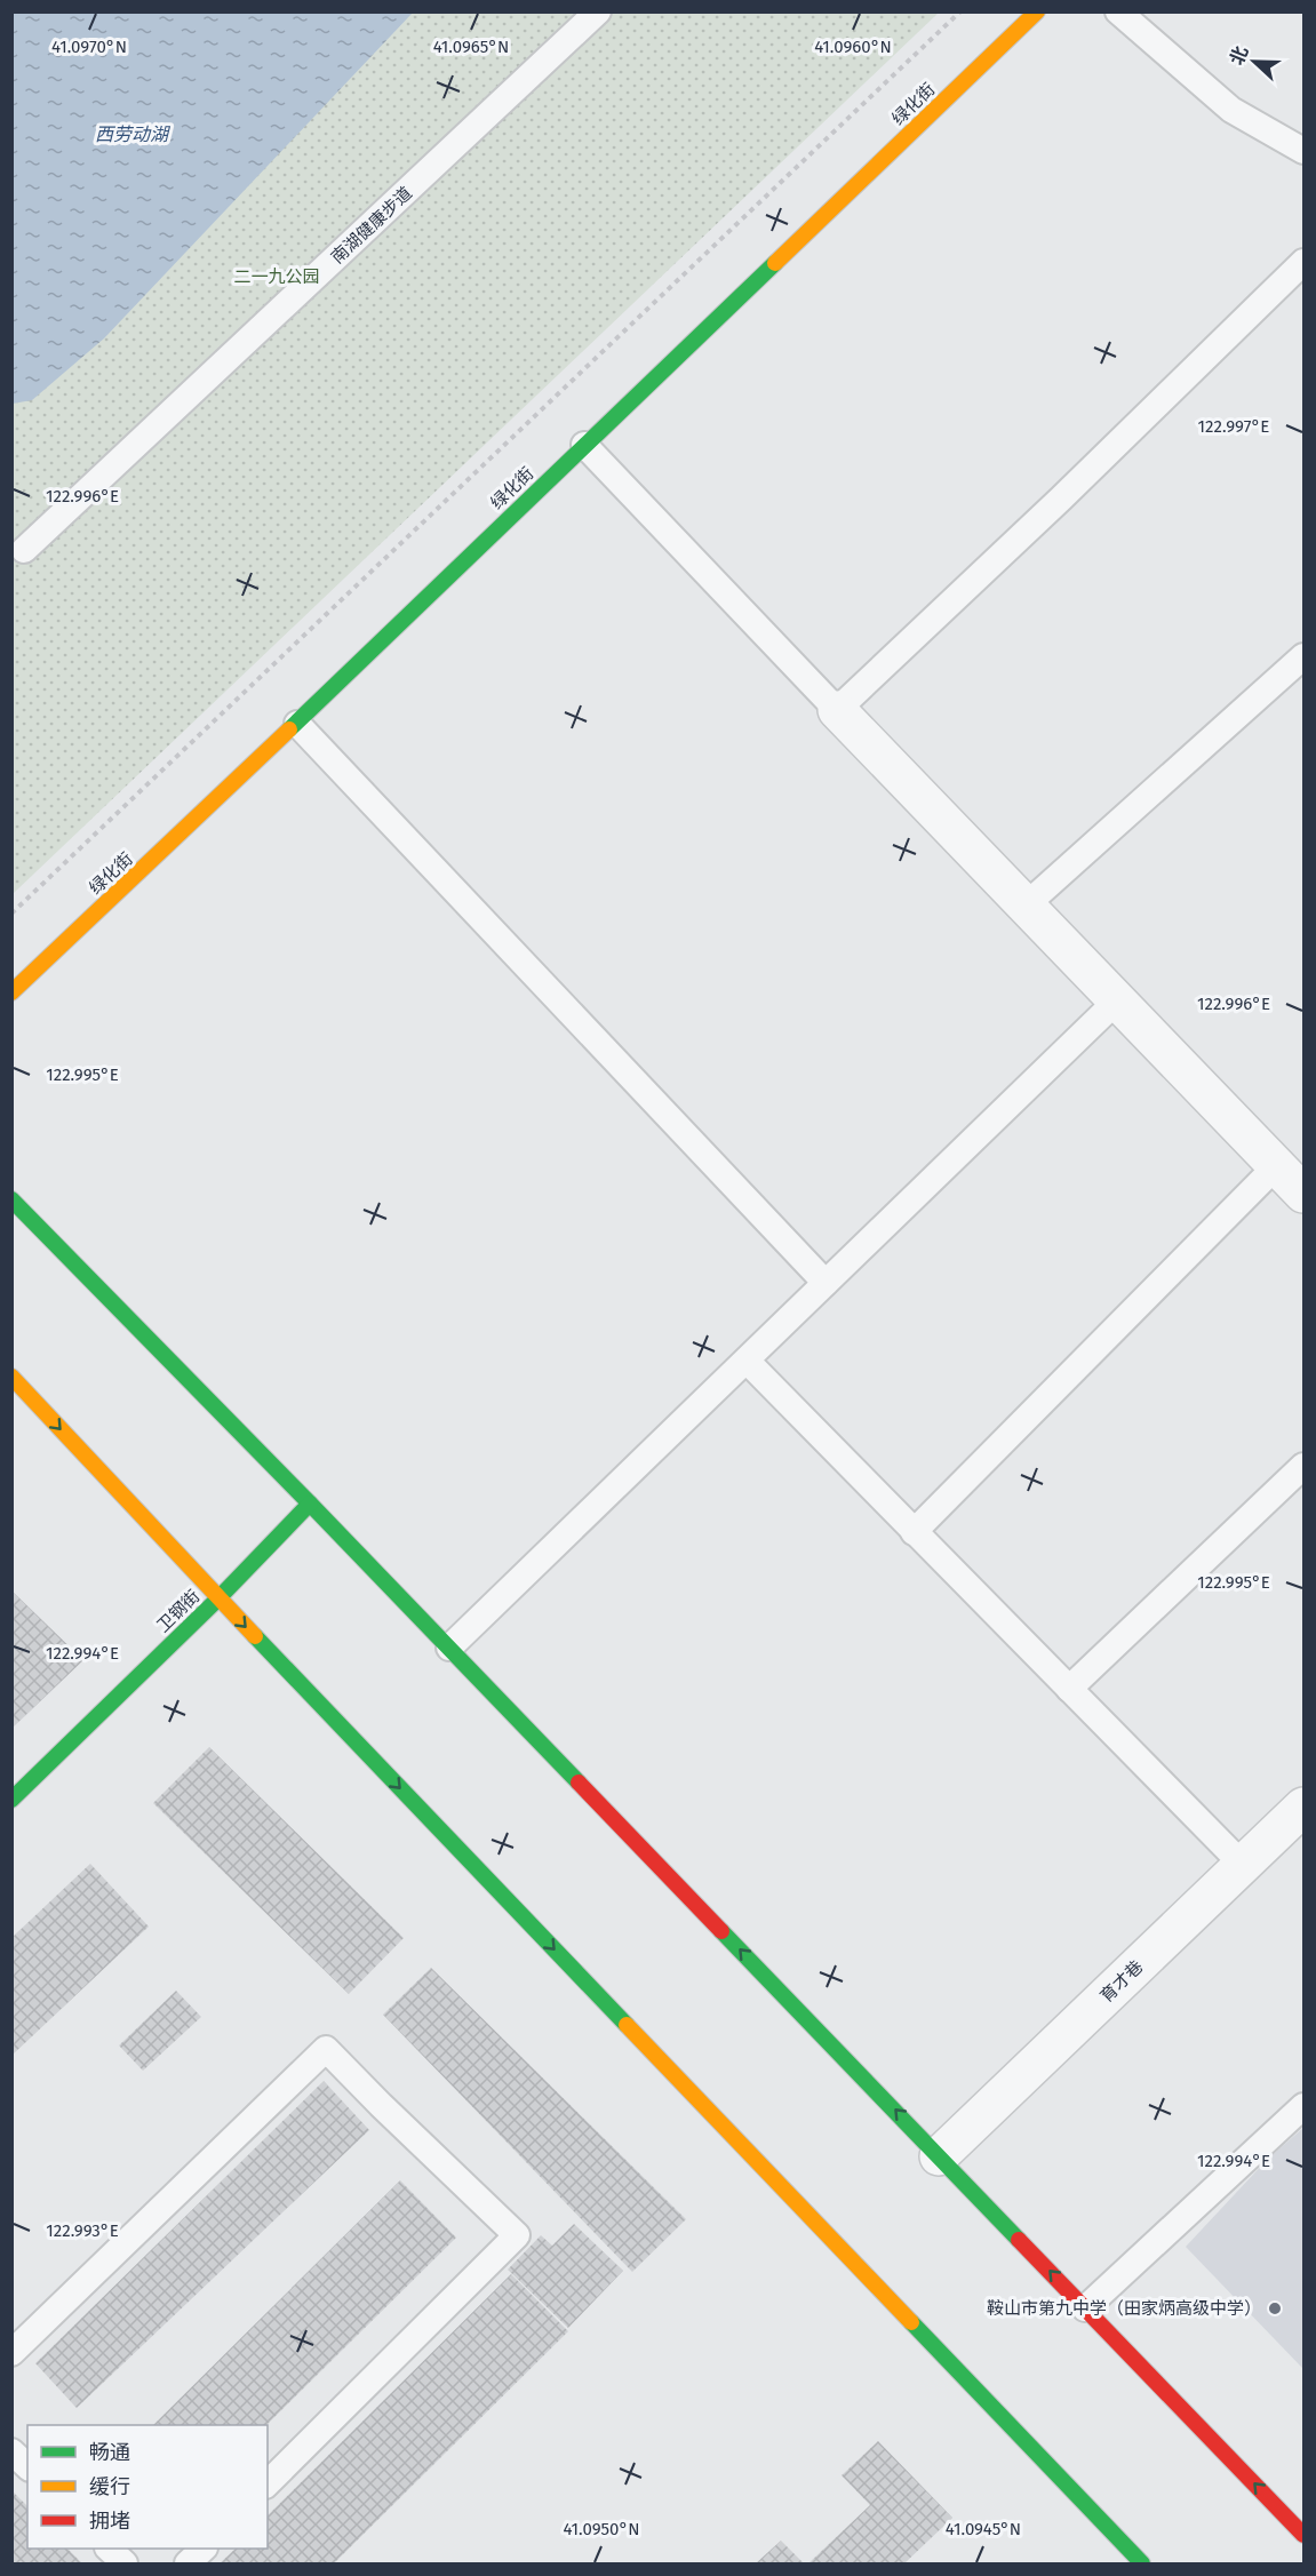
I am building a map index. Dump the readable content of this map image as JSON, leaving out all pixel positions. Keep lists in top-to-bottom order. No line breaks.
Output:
{"streets":{"main road":["绿化街","卫钢街"],"street":["育才巷"],"lane":["南湖健康步道"]},"water":["西劳动湖"],"parks":["二一九公园"],"places":["鞍山市第九中学（田家炳高级中学）"],"legend":["畅通","缓行","拥堵"],"north":"left","coordinates":["41.0970°N","41.0965°N","41.0960°N","122.997°E","122.996°E","122.995°E","122.994°E","122.993°E","41.0950°N","41.0945°N"]}
